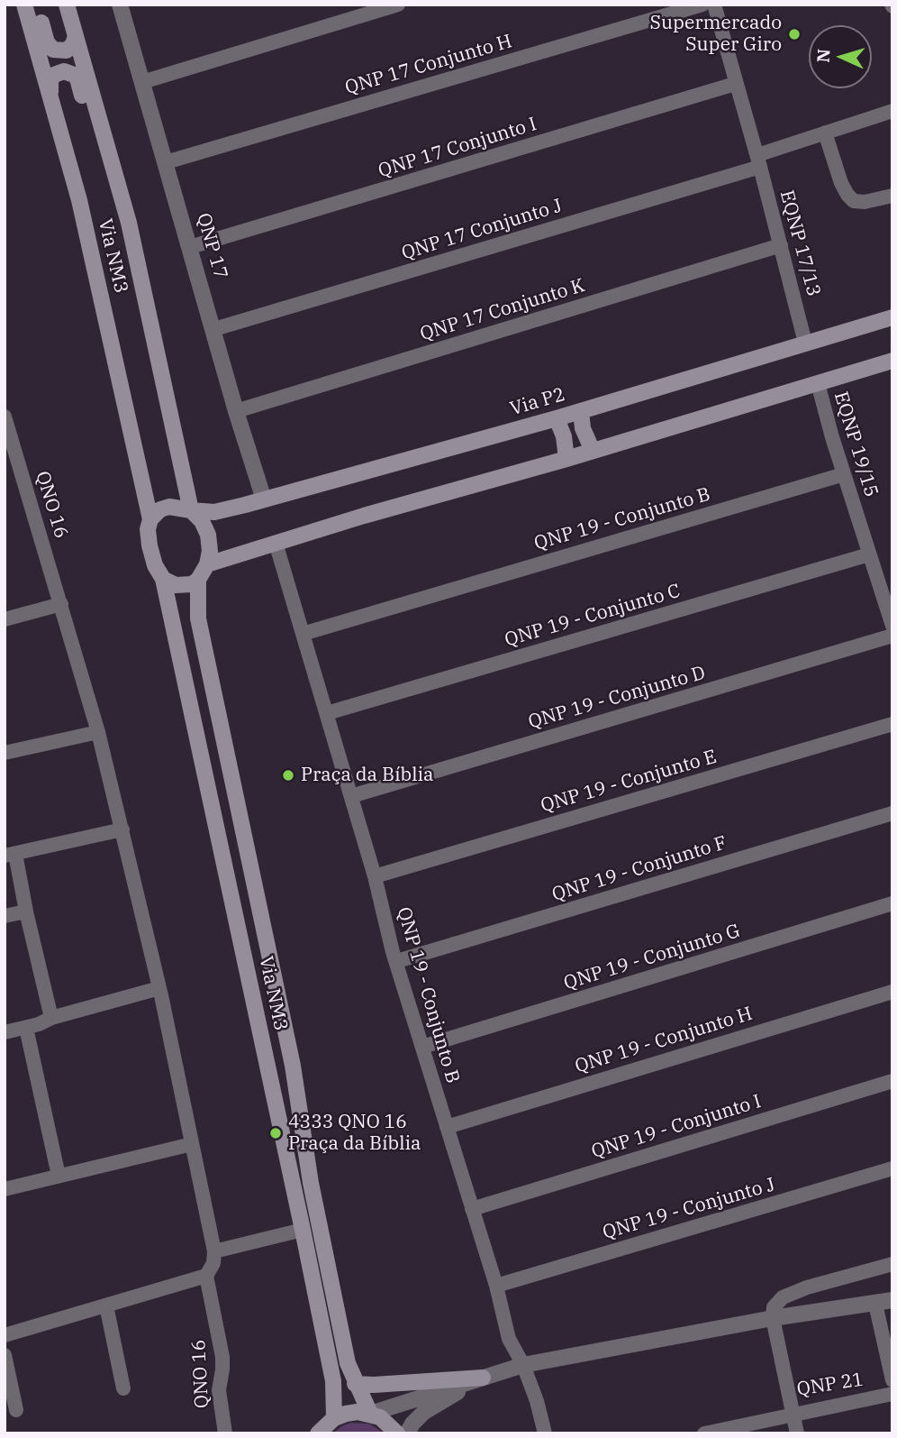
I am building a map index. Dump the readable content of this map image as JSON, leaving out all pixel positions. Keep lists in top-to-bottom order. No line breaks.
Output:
{"streets":{"main road":["Via NM3","Via P2"],"street":["QNP 17 Conjunto H","QNP 17 Conjunto I","QNP 17 Conjunto J","EQNP 17/13","QNP 17","QNP 17 Conjunto K","EQNP 19/15","QNO 16","QNP 19 - Conjunto B","QNP 19 - Conjunto C","QNP 19 - Conjunto D","QNP 19 - Conjunto E","QNP 19 - Conjunto F","QNP 19 - Conjunto G","QNP 19 - Conjunto H","QNP 19 - Conjunto I","QNP 19 - Conjunto J","QNP 21"]},"crossings":[["QNP 17 Conjunto H","QNP 17"],["QNP 17 Conjunto I","EQNP 17/13"],["QNP 17 Conjunto I","QNP 17"],["QNP 17 Conjunto J","EQNP 17/13"],["QNP 17 Conjunto J","QNP 17"],["EQNP 17/13","QNP 17 Conjunto K"],["EQNP 17/13","Via P2"],["QNP 17","QNP 17 Conjunto K"],["QNP 17","Via P2"],["Via NM3","Via P2"],["EQNP 19/15","QNP 19 - Conjunto B"],["EQNP 19/15","QNP 19 - Conjunto C"],["QNP 19 - Conjunto B","QNP 19 - Conjunto C"],["QNP 19 - Conjunto B","QNP 19 - Conjunto D"],["QNP 19 - Conjunto B","QNP 19 - Conjunto E"],["QNP 19 - Conjunto B","QNP 19 - Conjunto F"],["QNP 19 - Conjunto B","QNP 19 - Conjunto G"],["QNP 19 - Conjunto B","QNP 19 - Conjunto H"],["QNP 19 - Conjunto B","QNP 19 - Conjunto I"],["QNP 19 - Conjunto B","QNP 19 - Conjunto J"]],"places":["Supermercado Super Giro","Praça da Bíblia","4333 QNO 16 Praça da Bíblia"],"north":"left"}
